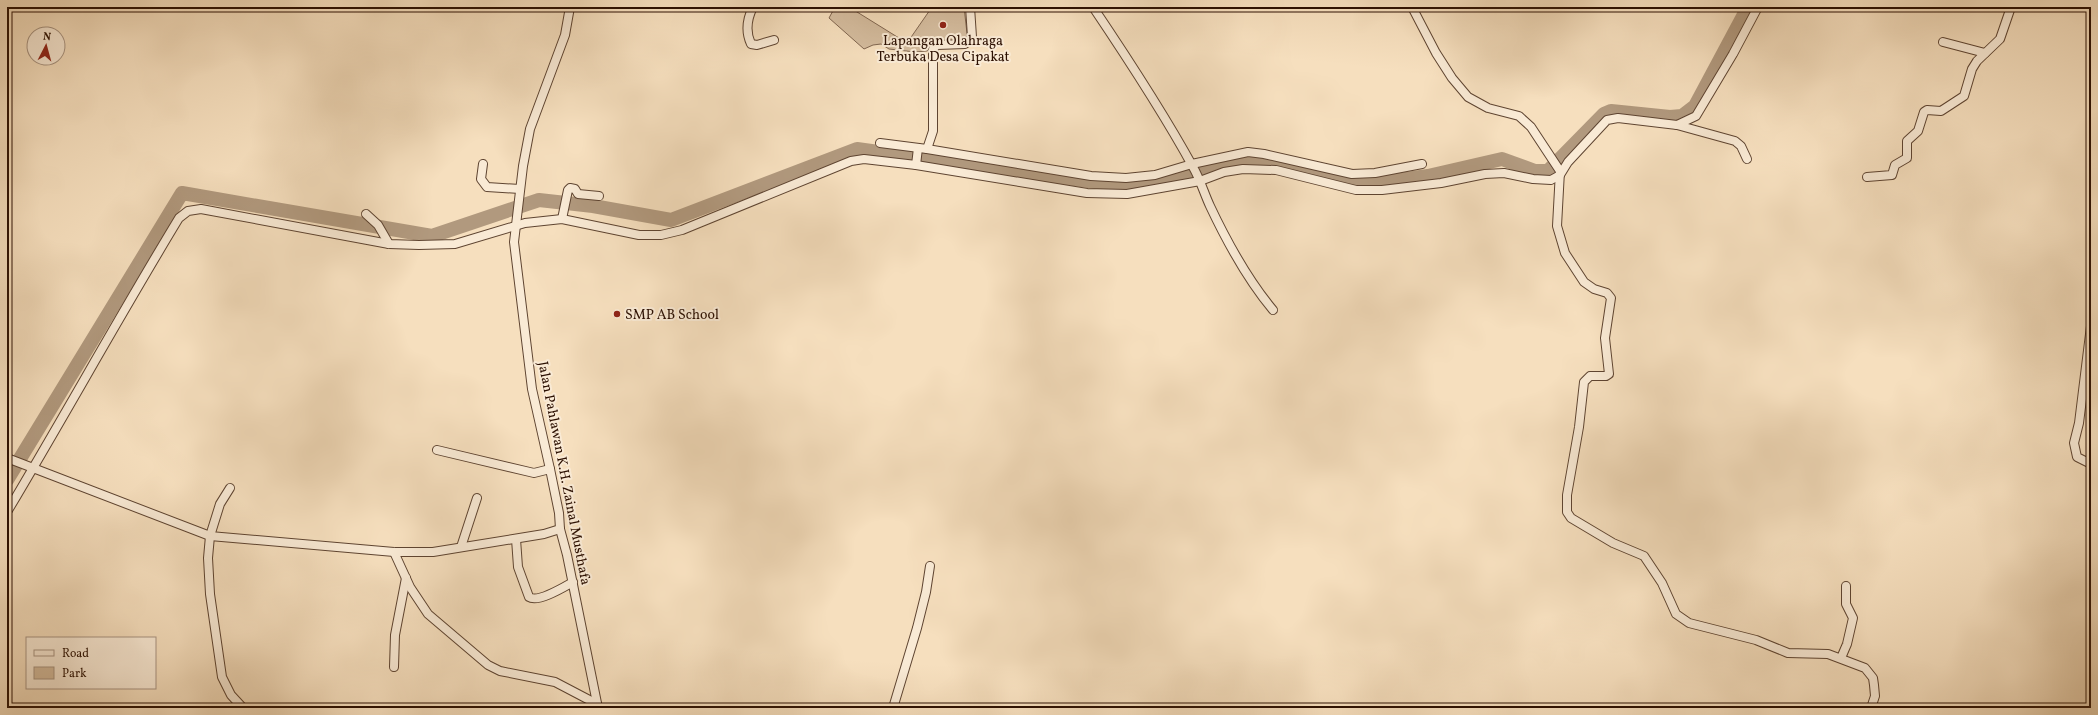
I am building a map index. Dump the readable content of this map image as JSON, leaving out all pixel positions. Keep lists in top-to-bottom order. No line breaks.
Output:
{"streets":{"street":["Jalan Pahlawan K.H. Zainal Musthafa"]},"places":["Lapangan Olahraga Terbuka Desa Cipakat","SMP AB School"],"legend":["Road","Park"],"north":"top"}
